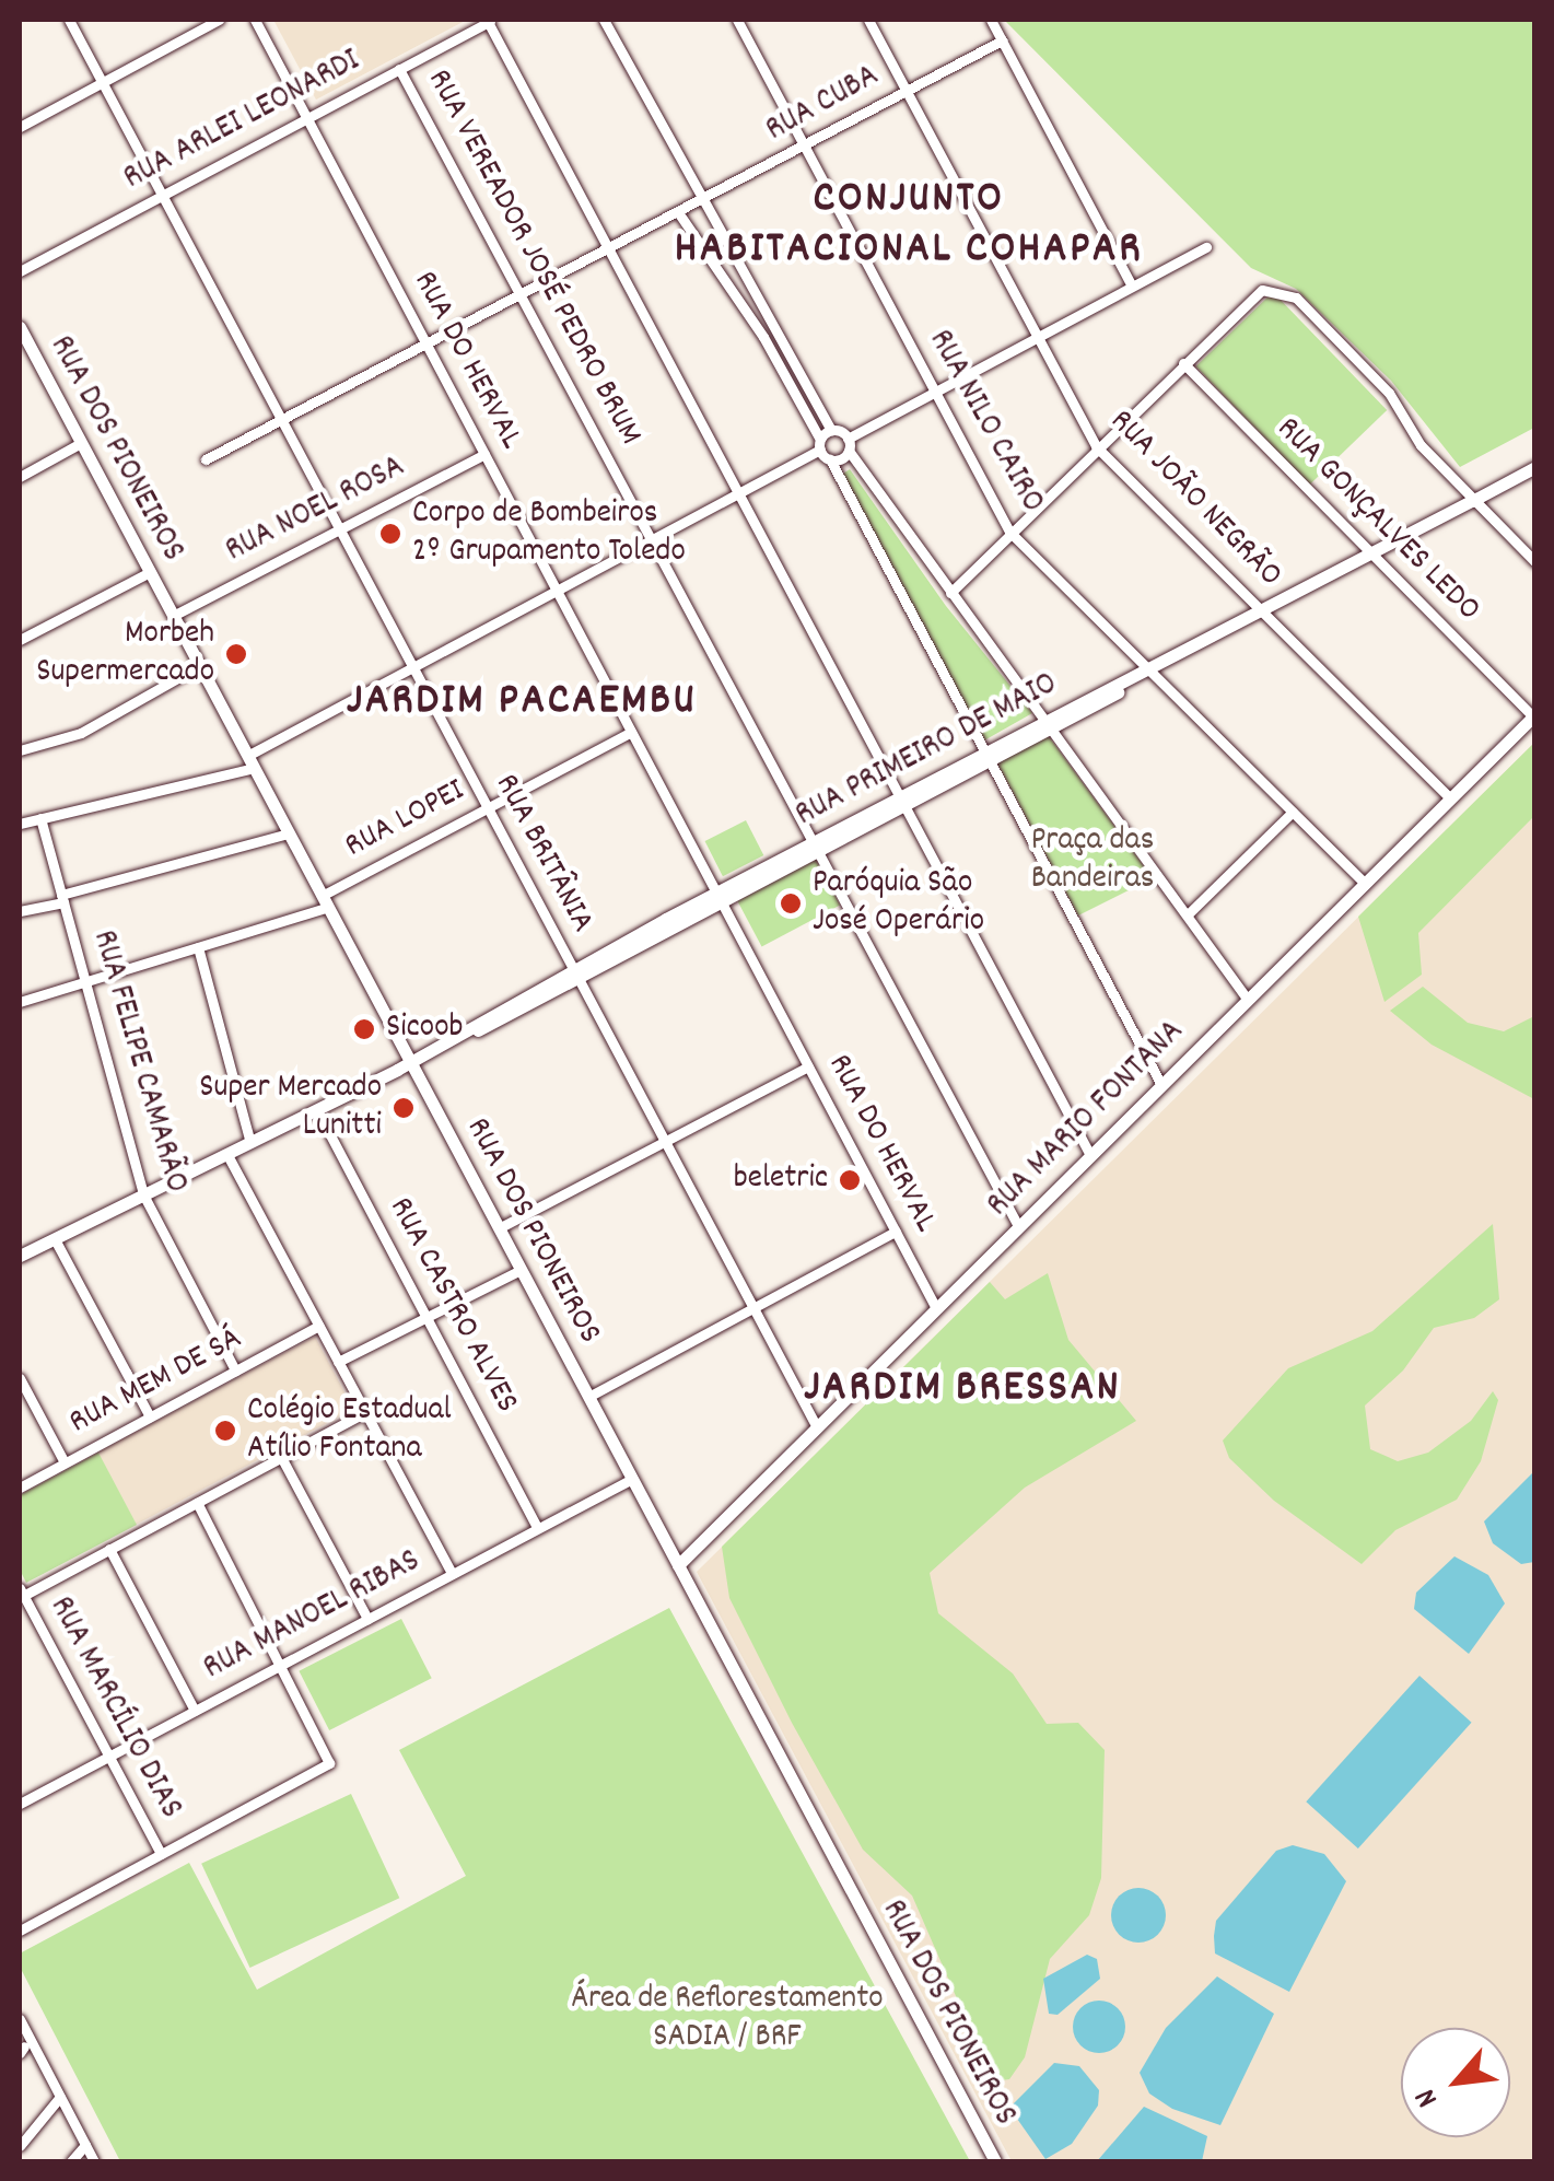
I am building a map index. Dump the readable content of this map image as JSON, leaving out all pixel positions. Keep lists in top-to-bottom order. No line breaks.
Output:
{"streets":{"main road":["RUA DOS PIONEIROS","RUA PRIMEIRO DE MAIO","RUA MARIO FONTANA"],"street":["RUA CUBA","RUA ARLEI LEONARDI","RUA VEREADOR JOSÉ PEDRO BRUM","RUA DO HERVAL","RUA NILO CAIRO","RUA JOÃO NEGRÃO","RUA NOEL ROSA","RUA GONÇALVES LEDO","RUA LOPEI","RUA BRITÂNIA","RUA FELIPE CAMARÃO","RUA CASTRO ALVES","RUA MEM DE SÁ","RUA MANOEL RIBAS","RUA MARCÍLIO DIAS"]},"crossings":[["RUA CUBA","RUA VEREADOR JOSÉ PEDRO BRUM"],["RUA CUBA","RUA DO HERVAL"],["RUA CUBA","RUA NILO CAIRO"],["RUA CUBA","RUA JOÃO NEGRÃO"],["RUA CUBA","RUA BRITÂNIA"],["RUA ARLEI LEONARDI","RUA VEREADOR JOSÉ PEDRO BRUM"],["RUA ARLEI LEONARDI","RUA DO HERVAL"],["RUA ARLEI LEONARDI","RUA BRITÂNIA"],["RUA VEREADOR JOSÉ PEDRO BRUM","RUA PRIMEIRO DE MAIO"],["RUA VEREADOR JOSÉ PEDRO BRUM","RUA MARIO FONTANA"],["RUA DO HERVAL","RUA NOEL ROSA"],["RUA DO HERVAL","RUA PRIMEIRO DE MAIO"],["RUA DO HERVAL","RUA LOPEI"],["RUA DO HERVAL","RUA MARIO FONTANA"],["RUA NILO CAIRO","RUA PRIMEIRO DE MAIO"],["RUA NILO CAIRO","RUA MARIO FONTANA"],["RUA DOS PIONEIROS","RUA NOEL ROSA"],["RUA DOS PIONEIROS","RUA PRIMEIRO DE MAIO"],["RUA DOS PIONEIROS","RUA LOPEI"],["RUA DOS PIONEIROS","RUA MARIO FONTANA"],["RUA DOS PIONEIROS","RUA MANOEL RIBAS"],["RUA JOÃO NEGRÃO","RUA PRIMEIRO DE MAIO"],["RUA JOÃO NEGRÃO","RUA MARIO FONTANA"],["RUA NOEL ROSA","RUA BRITÂNIA"],["RUA GONÇALVES LEDO","RUA PRIMEIRO DE MAIO"],["RUA GONÇALVES LEDO","RUA MARIO FONTANA"],["RUA PRIMEIRO DE MAIO","RUA BRITÂNIA"],["RUA PRIMEIRO DE MAIO","RUA FELIPE CAMARÃO"],["RUA PRIMEIRO DE MAIO","RUA CASTRO ALVES"],["RUA LOPEI","RUA BRITÂNIA"],["RUA LOPEI","RUA FELIPE CAMARÃO"],["RUA BRITÂNIA","RUA MARIO FONTANA"],["RUA FELIPE CAMARÃO","RUA MEM DE SÁ"],["RUA CASTRO ALVES","RUA MANOEL RIBAS"],["RUA MANOEL RIBAS","RUA MARCÍLIO DIAS"]],"districts":["CONJUNTO HABITACIONAL COHAPAR","JARDIM PACAEMBU","JARDIM BRESSAN"],"parks":["Praça das Bandeiras","Área de Reflorestamento SADIA / BRF"],"places":["Corpo de Bombeiros 2º Grupamento Toledo","Morbeh Supermercado","Paróquia São José Operário","Sicoob","Super Mercado Lunitti","beletric","Colégio Estadual Atílio Fontana"],"north":"bottom left"}
